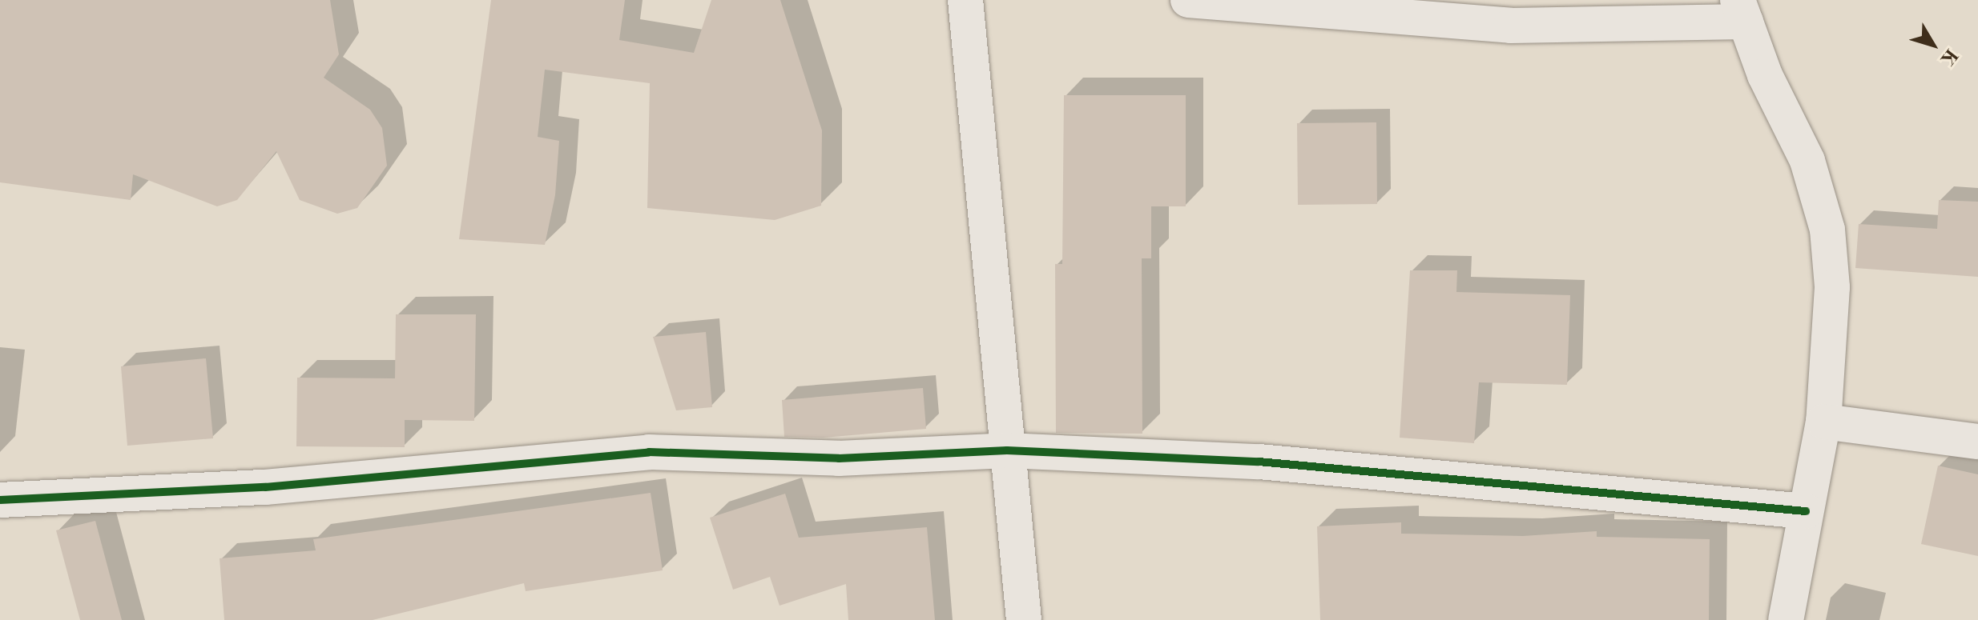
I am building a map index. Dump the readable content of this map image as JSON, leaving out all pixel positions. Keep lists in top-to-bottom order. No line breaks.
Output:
{"north":"bottom right"}
